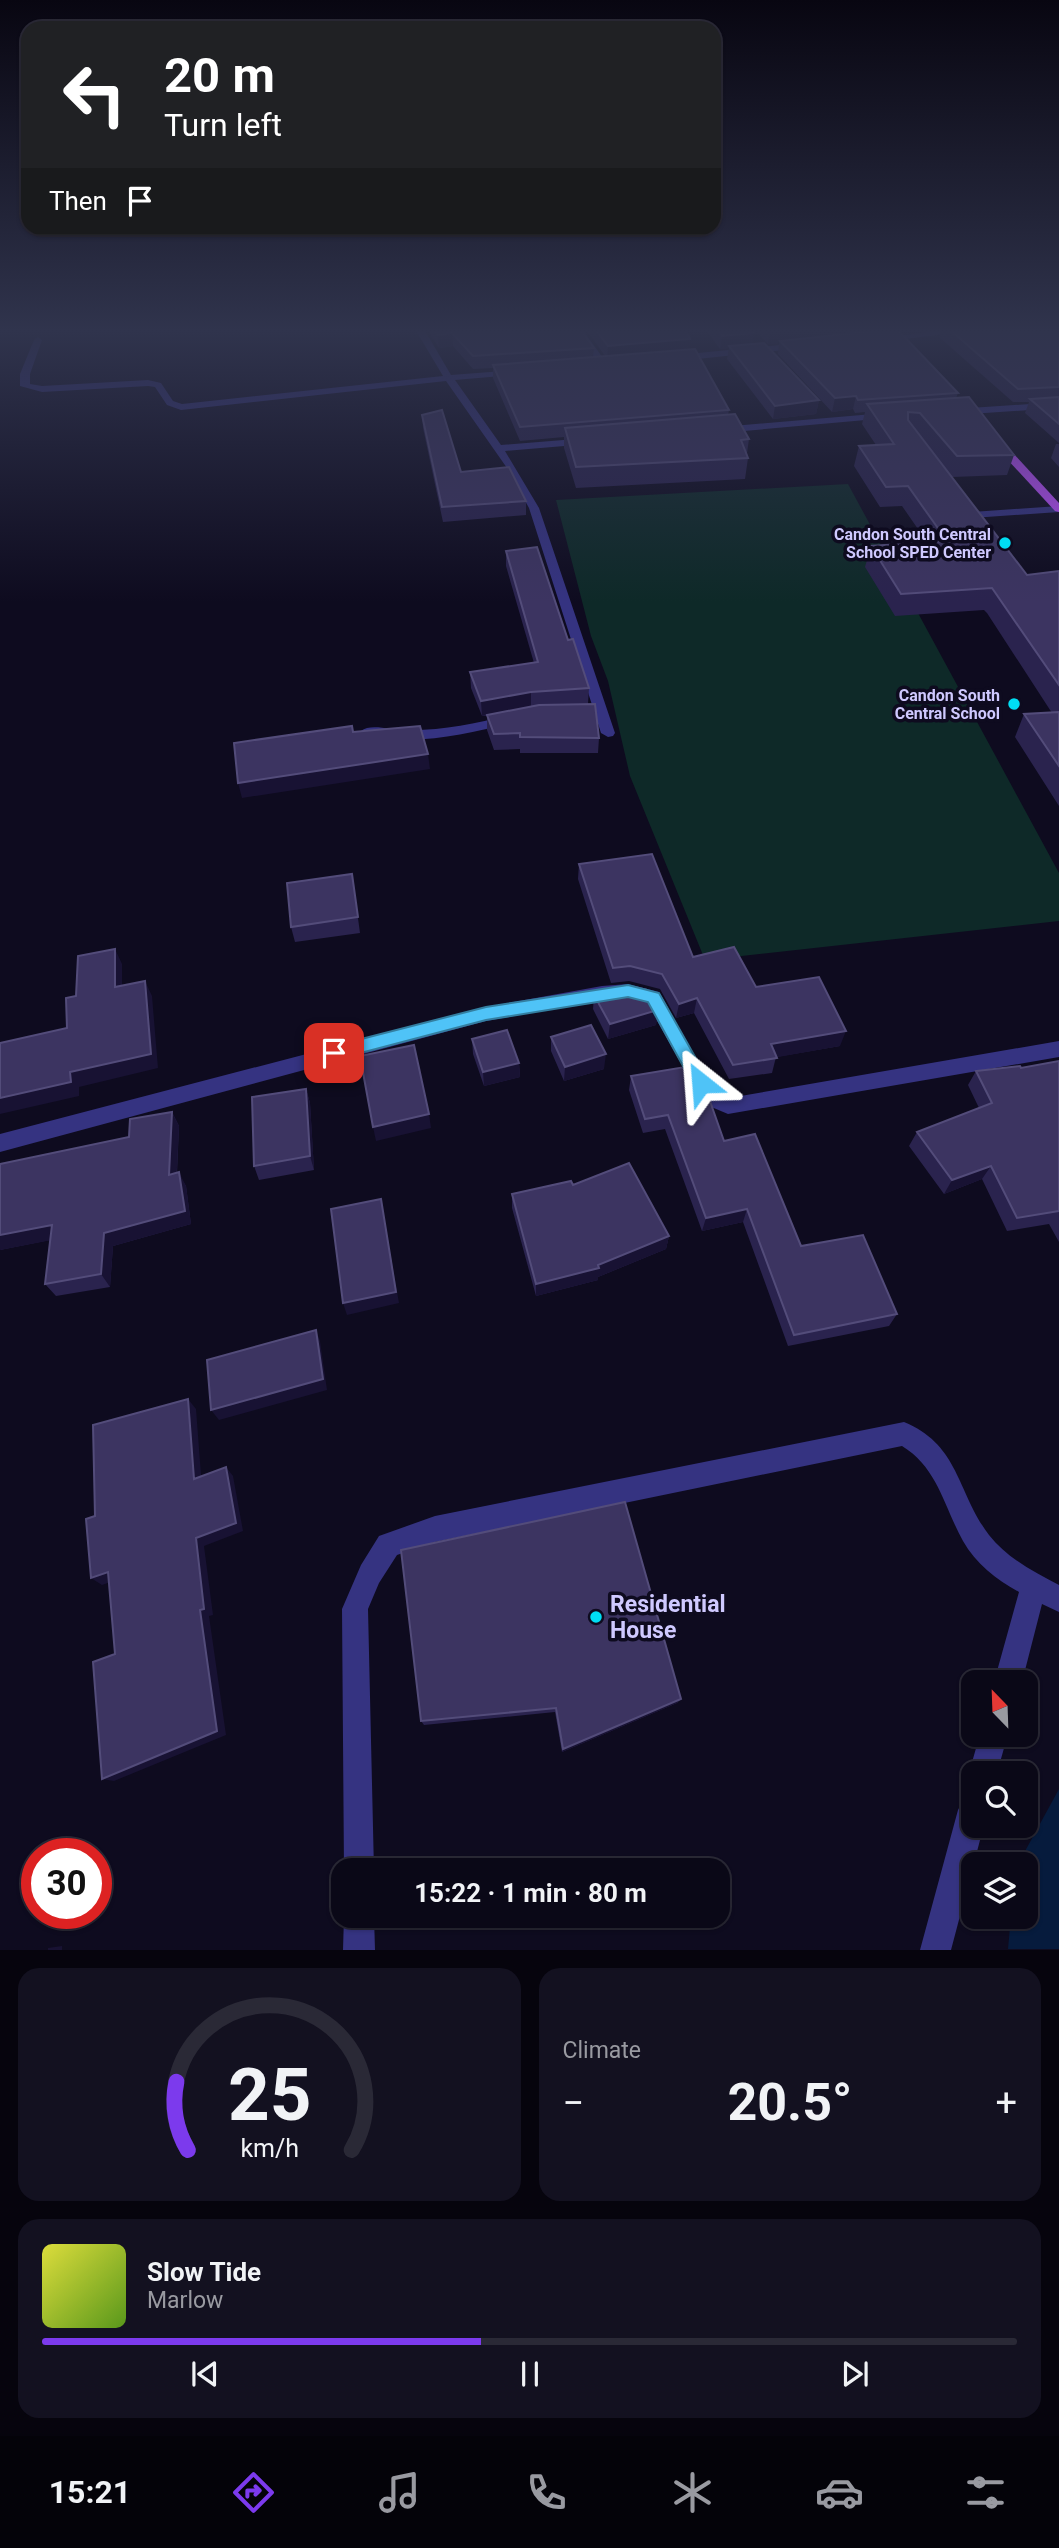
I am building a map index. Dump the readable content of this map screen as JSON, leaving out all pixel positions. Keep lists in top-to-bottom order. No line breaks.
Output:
{"places":["Candon South Central School SPED Center","Candon South Central School","Residential House"],"north":"top left","page":{"turn":["20 m","Turn left"],"then":"Then","limit":"30","trip":"15:22 · 1 min · 80 m","tile":"Climate","heat":["−","20.5°","+"],"song":["Slow Tide","Marlow"],"tabs":"15:21","gauge":["25","km/h"]}}
